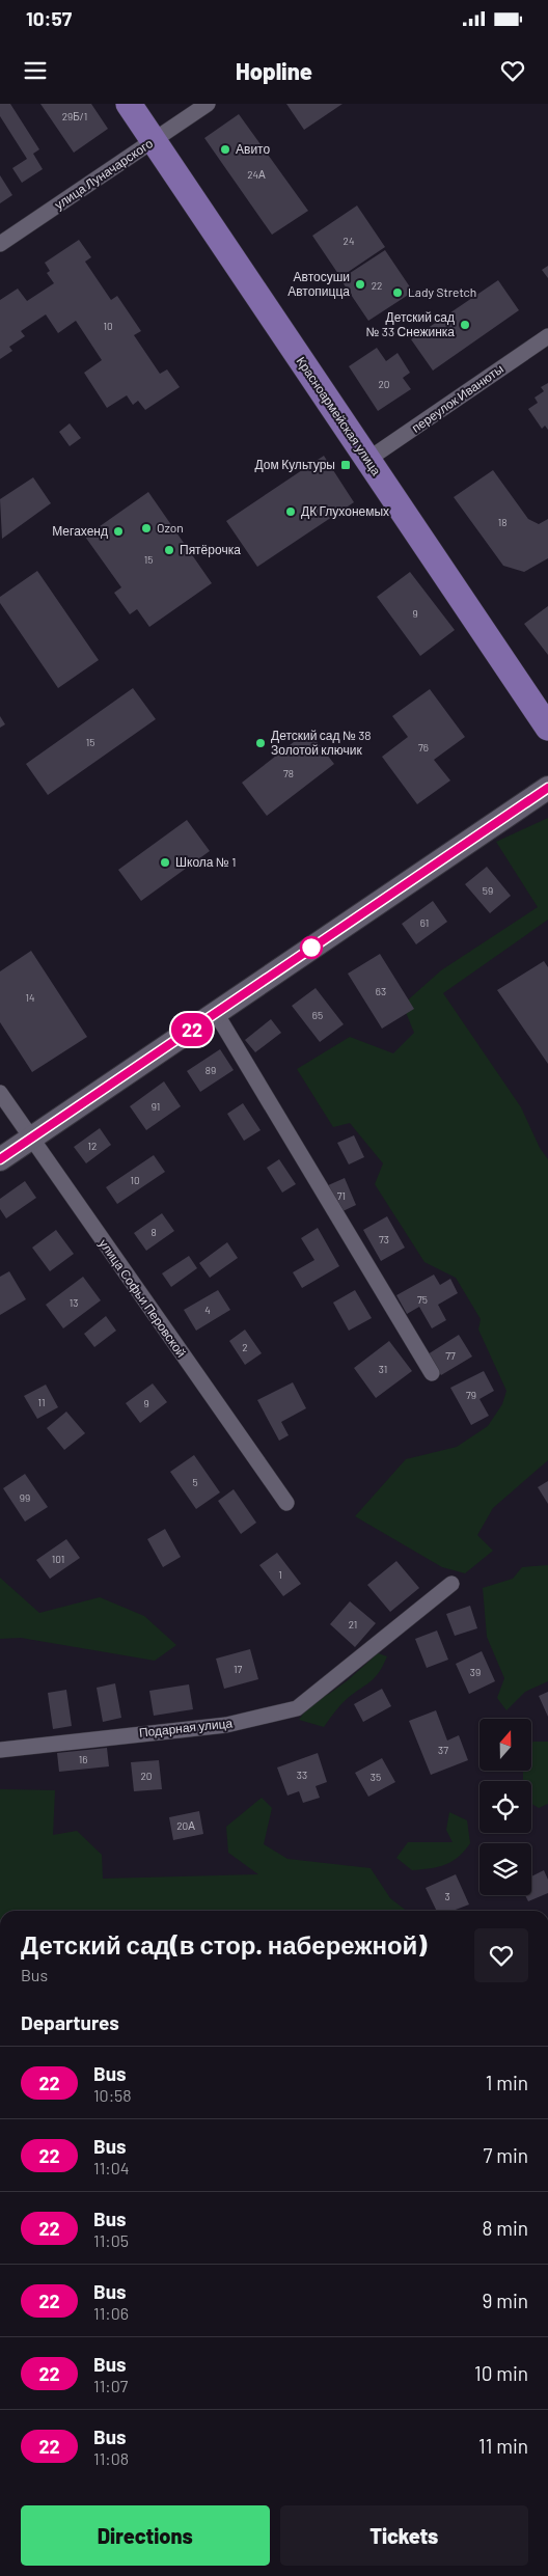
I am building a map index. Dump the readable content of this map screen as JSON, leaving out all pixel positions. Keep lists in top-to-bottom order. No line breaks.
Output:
{"streets":{"main road":["Красноармейская улица"],"street":["улица Луначарского","переулок Иванюты","улица Софьи Перовской","Подарная улица"]},"crossings":[["улица Луначарского","Красноармейская улица"],["переулок Иванюты","Красноармейская улица"]],"places":{"other":["Авито","Автосуши Автопицца","Lady Stretch","Детский сад № 33 Снежинка","ДК Глухонемых","Ozon","Мегахенд","Пятёрочка","Детский сад № 38 Золотой ключик","Школа № 1"],"transit":["Дом Культуры"]},"lines":["bus line 22"],"house_numbers":["29Б/1","24А","24","22","10","20","18","15","9","15","76","78","59","61","63","14","65","89","91","12","10","71","8","73","75","13","4","2","77","31","79","11","9","5","99","101","1","21","17","39","37","16","33","20","35","20А","3"],"north":"top","page":{"status":"10:57","header":"Hopline","on_map":"22","heading":[["Детский сад(в стор. набережной)","Bus"],"Departures"],"list":[{"mark":"22","name":"Bus","note":"10:58","value":"1 min"},{"mark":"22","name":"Bus","note":"11:04","value":"7 min"},{"mark":"22","name":"Bus","note":"11:05","value":"8 min"},{"mark":"22","name":"Bus","note":"11:06","value":"9 min"},{"mark":"22","name":"Bus","note":"11:07","value":"10 min"},{"mark":"22","name":"Bus","note":"11:08","value":"11 min"}],"buttons":["Directions","Tickets"]}}
